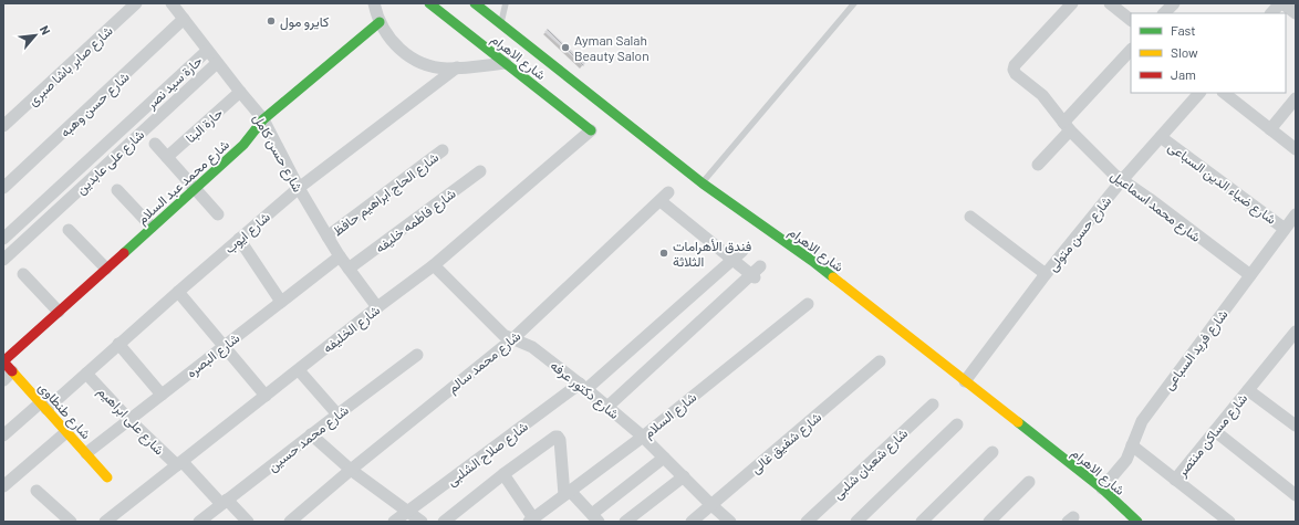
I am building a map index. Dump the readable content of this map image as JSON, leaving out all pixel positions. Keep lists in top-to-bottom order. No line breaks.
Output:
{"streets":{"main road":["شارع الاهرام","شارع محمد عبد السلام","شارع طنطاوى"],"street":["شارع صابر باشا صبرى","حارة سيد نصر","شارع حسن وهبه","حارة البنا","شارع حسن كامل","شارع على عابدين","شارع ضياء الدين السباعى","شارع الحاج ابراهيم حافظ","شارع محمد اسماعيل","شارع فاطمه خليفه","شارع ايوب","شارع حسن متولى","شارع الخليفه","شارع فريد السباعى","شارع البصره","شارع محمد سالم","شارع دكتور عرفه","شارع السلام","شارع على ابراهيم","شارع مساكن منتصر","شارع محمد حسين","شارع شفيق غالى","شارع صلاح الشلبى","شارع شعبان شلبى"]},"crossings":[["شارع الاهرام","شارع حسن متولى"],["شارع الاهرام","شارع الخليفه"],["شارع الاهرام","شارع فريد السباعى"],["حارة سيد نصر","شارع حسن كامل"],["شارع حسن وهبه","شارع حسن كامل"],["حارة البنا","شارع حسن كامل"],["شارع حسن كامل","شارع على عابدين"],["شارع حسن كامل","شارع محمد عبد السلام"],["شارع حسن كامل","شارع الحاج ابراهيم حافظ"],["شارع حسن كامل","شارع فاطمه خليفه"],["شارع حسن كامل","شارع ايوب"],["شارع حسن كامل","شارع الخليفه"],["شارع حسن كامل","شارع البصره"],["شارع محمد عبد السلام","شارع طنطاوى"],["شارع ضياء الدين السباعى","شارع حسن متولى"],["شارع ضياء الدين السباعى","شارع فريد السباعى"],["شارع محمد اسماعيل","شارع حسن متولى"],["شارع محمد اسماعيل","شارع فريد السباعى"],["شارع ايوب","شارع طنطاوى"],["شارع ايوب","شارع على ابراهيم"],["شارع الخليفه","شارع دكتور عرفه"],["شارع الخليفه","شارع على ابراهيم"],["شارع البصره","شارع طنطاوى"],["شارع البصره","شارع على ابراهيم"],["شارع محمد سالم","شارع دكتور عرفه"],["شارع محمد سالم","شارع صلاح الشلبى"],["شارع دكتور عرفه","شارع السلام"],["شارع دكتور عرفه","شارع شفيق غالى"],["شارع دكتور عرفه","شارع صلاح الشلبى"],["شارع على ابراهيم","شارع محمد حسين"]],"places":["كايرو مول","Ayman Salah Beauty Salon","فندق الأهرامات الثلاثة"],"legend":["Fast","Slow","Jam"],"north":"top right"}
